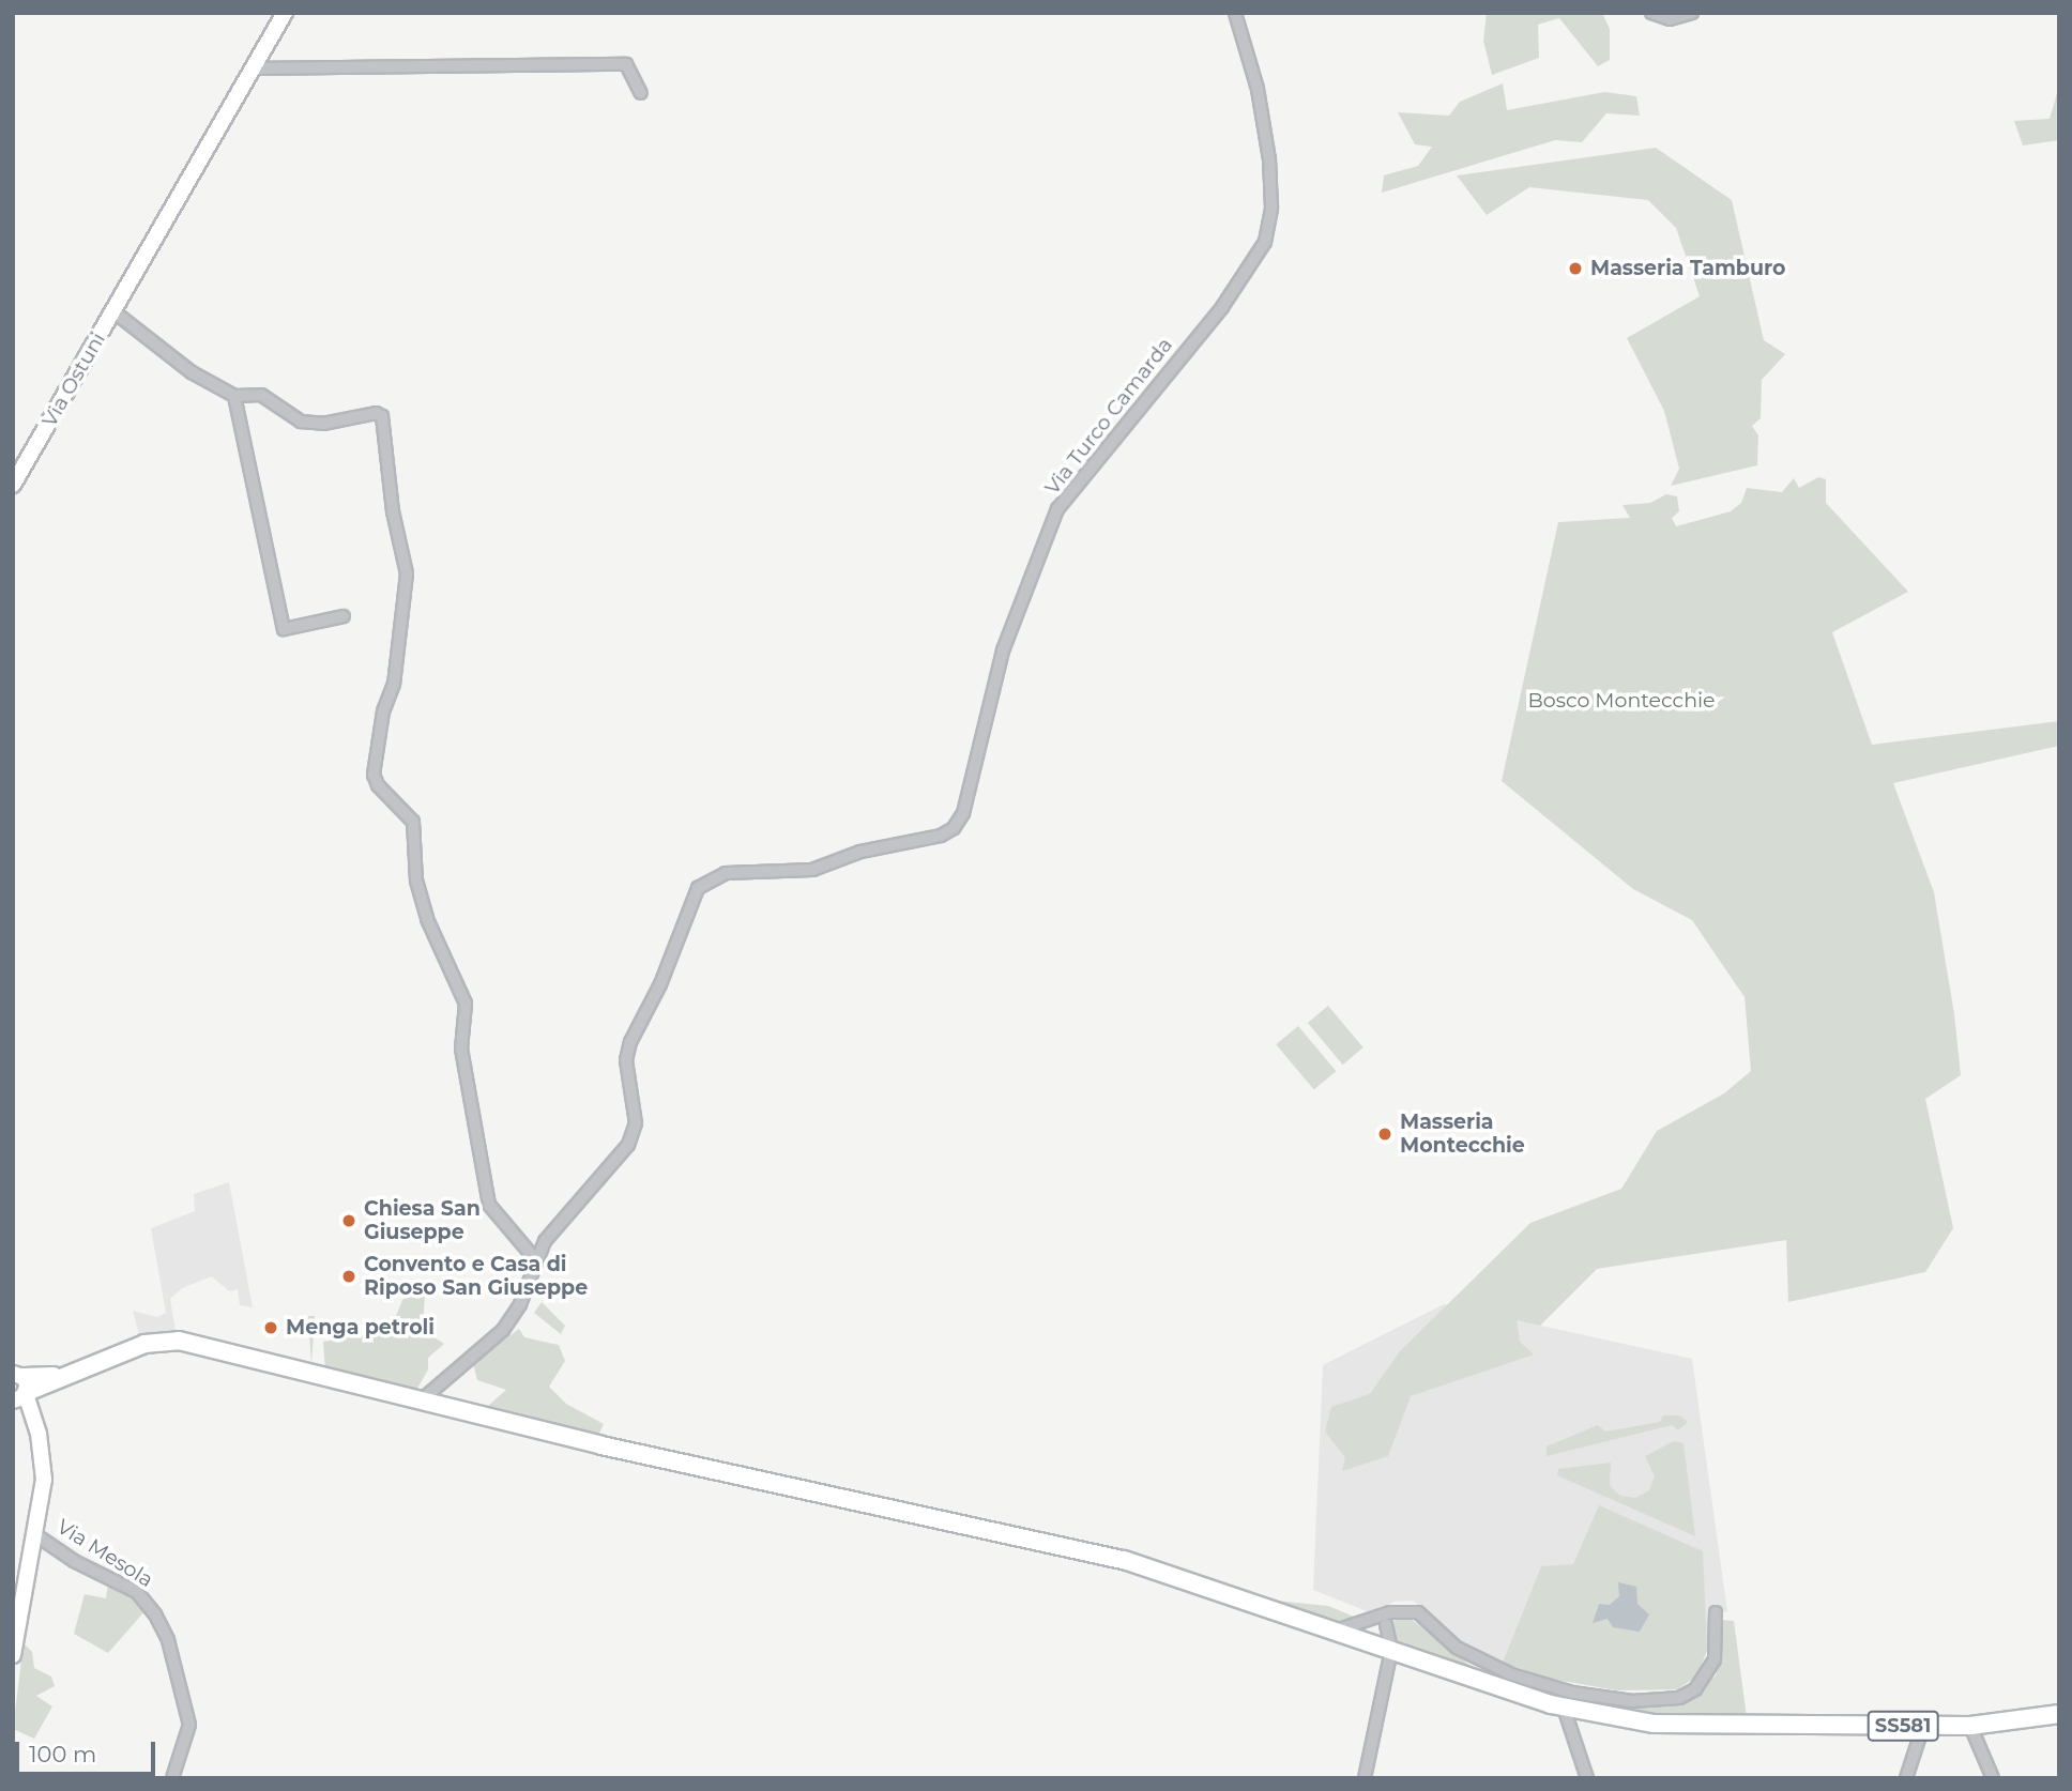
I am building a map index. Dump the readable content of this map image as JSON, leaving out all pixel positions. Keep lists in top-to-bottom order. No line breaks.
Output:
{"streets":{"main road":["Via Ostuni","SS581"],"street":["Via Turco Camarda","Via Mesola"]},"parks":["Bosco Montecchie"],"places":["Masseria Tamburo","Masseria Montecchie","Chiesa San Giuseppe","Convento e Casa di Riposo San Giuseppe","Menga petroli"],"scale_bar":"100 m"}
